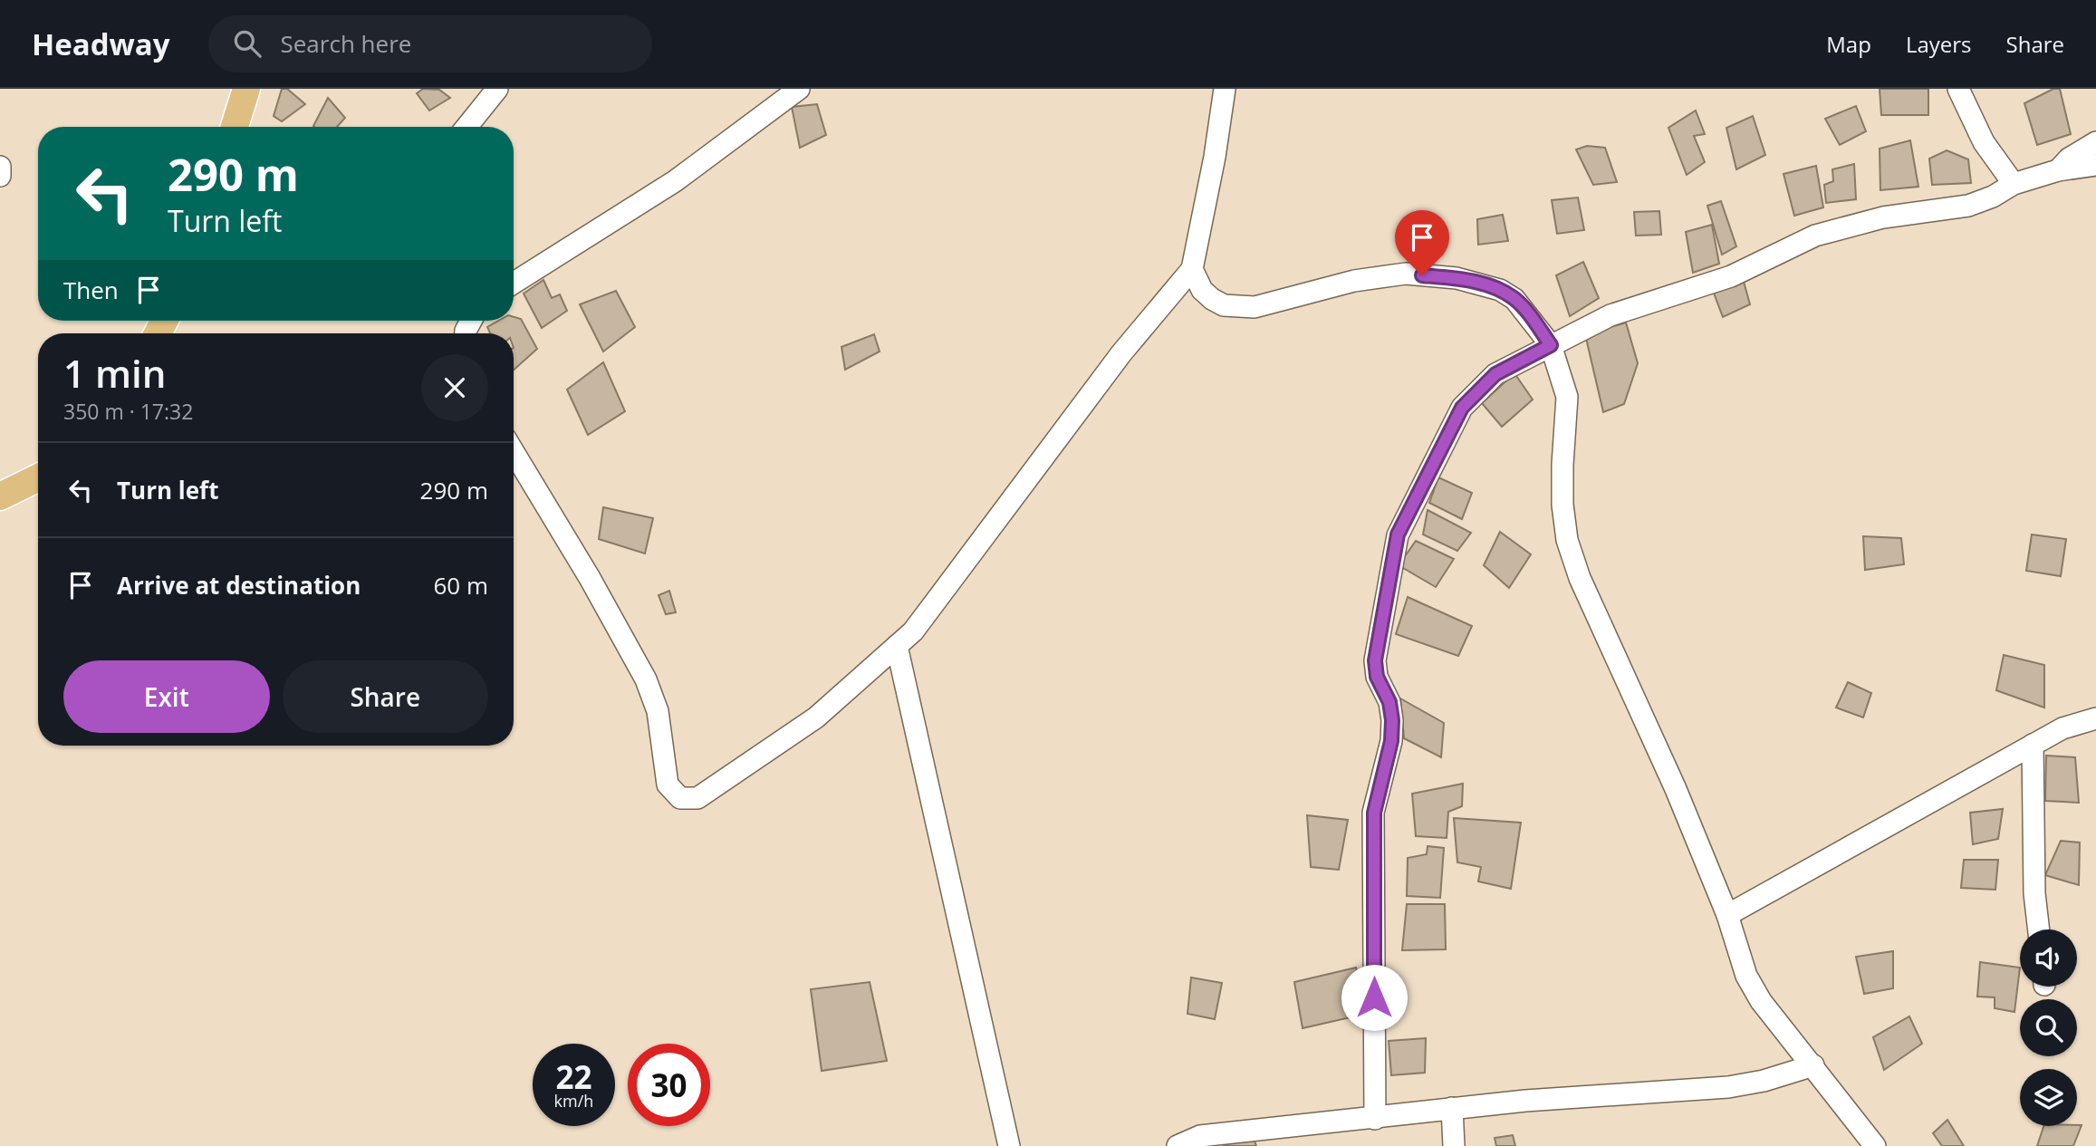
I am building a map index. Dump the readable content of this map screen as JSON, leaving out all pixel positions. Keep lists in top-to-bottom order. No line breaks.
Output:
{"page":{"header":"Headway","search":"Search here","nav":["Map","Layers","Share"],"turn":["290 m","Turn left"],"then":"Then","heading":["1 min","350 m · 17:32"],"list":[{"name":"Turn left","value":"290 m"},{"name":"Arrive at destination","value":"60 m"}],"buttons":["Exit","Share"],"speed":"22 km/h","limit":"30"}}
